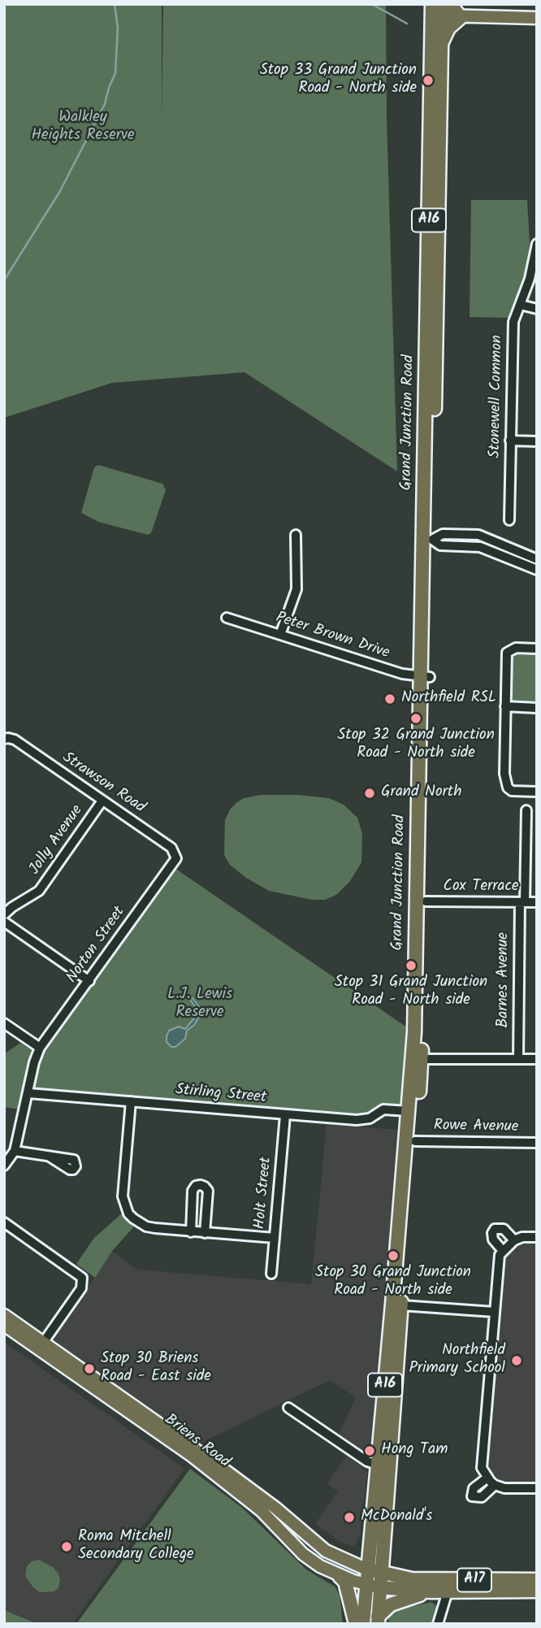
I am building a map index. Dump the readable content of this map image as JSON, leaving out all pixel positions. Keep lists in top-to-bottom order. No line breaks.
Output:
{"streets":{"highway":["A16","Grand Junction Road","A17"],"main road":["Briens Road"],"street":["Stonewell Common","Peter Brown Drive","Strawson Road","Jolly Avenue","Cox Terrace","Norton Street","Barnes Avenue","Stirling Street","Rowe Avenue","Holt Street"]},"crossings":[["Grand Junction Road","Peter Brown Drive"],["Grand Junction Road","Cox Terrace"],["Grand Junction Road","Stirling Street"],["Grand Junction Road","Rowe Avenue"],["Grand Junction Road","Briens Road"],["Grand Junction Road","A17"],["Strawson Road","Jolly Avenue"],["Strawson Road","Norton Street"],["Cox Terrace","Barnes Avenue"],["Stirling Street","Holt Street"],["Briens Road","A17"]],"parks":["Walkley Heights Reserve","L.J. Lewis Reserve"],"places":["Stop 33 Grand Junction Road - North side","Northfield RSL","Stop 32 Grand Junction Road - North side","Grand North","Stop 31 Grand Junction Road - North side","Stop 30 Grand Junction Road - North side","Northfield Primary School","Stop 30 Briens Road - East side","Hong Tam","McDonald's","Roma Mitchell Secondary College"]}
